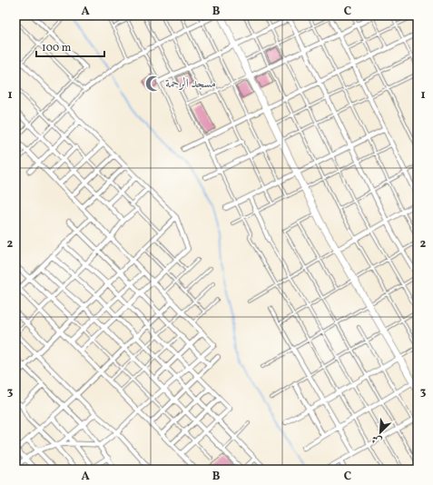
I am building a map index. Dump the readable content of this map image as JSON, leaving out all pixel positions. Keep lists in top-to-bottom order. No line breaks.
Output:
{"places":{"mosque":["مسجد الرحمة"]},"scale_bar":"100 m","north":"bottom left","grid":{"columns":["A","B","C"],"rows":["1","2","3"]}}
